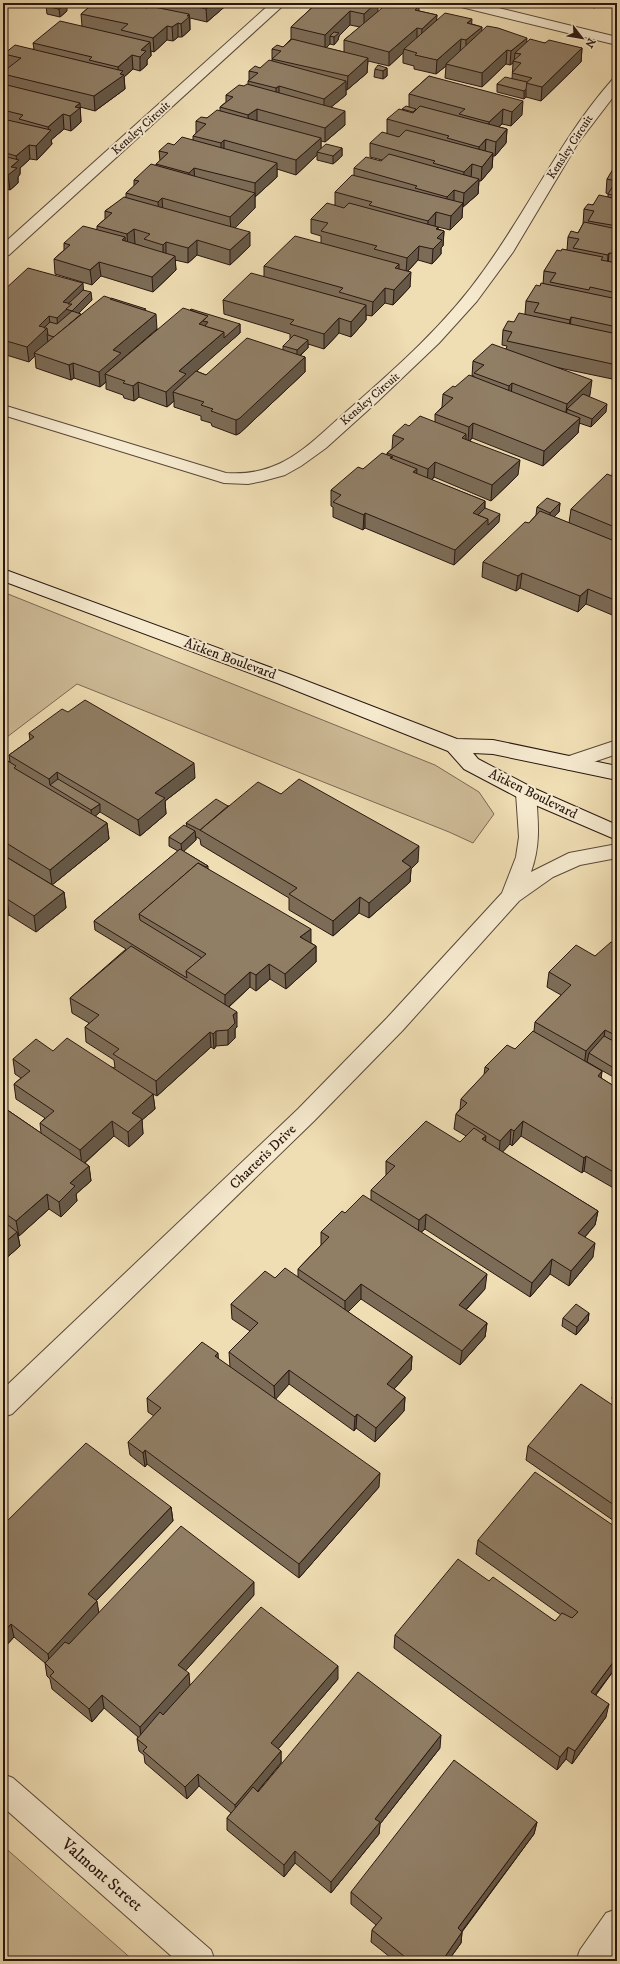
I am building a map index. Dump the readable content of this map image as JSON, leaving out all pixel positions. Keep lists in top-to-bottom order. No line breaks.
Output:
{"streets":{"street":["Kensley Circuit","Aitken Boulevard","Charteris Drive","Valmont Street"]},"north":"bottom right"}
